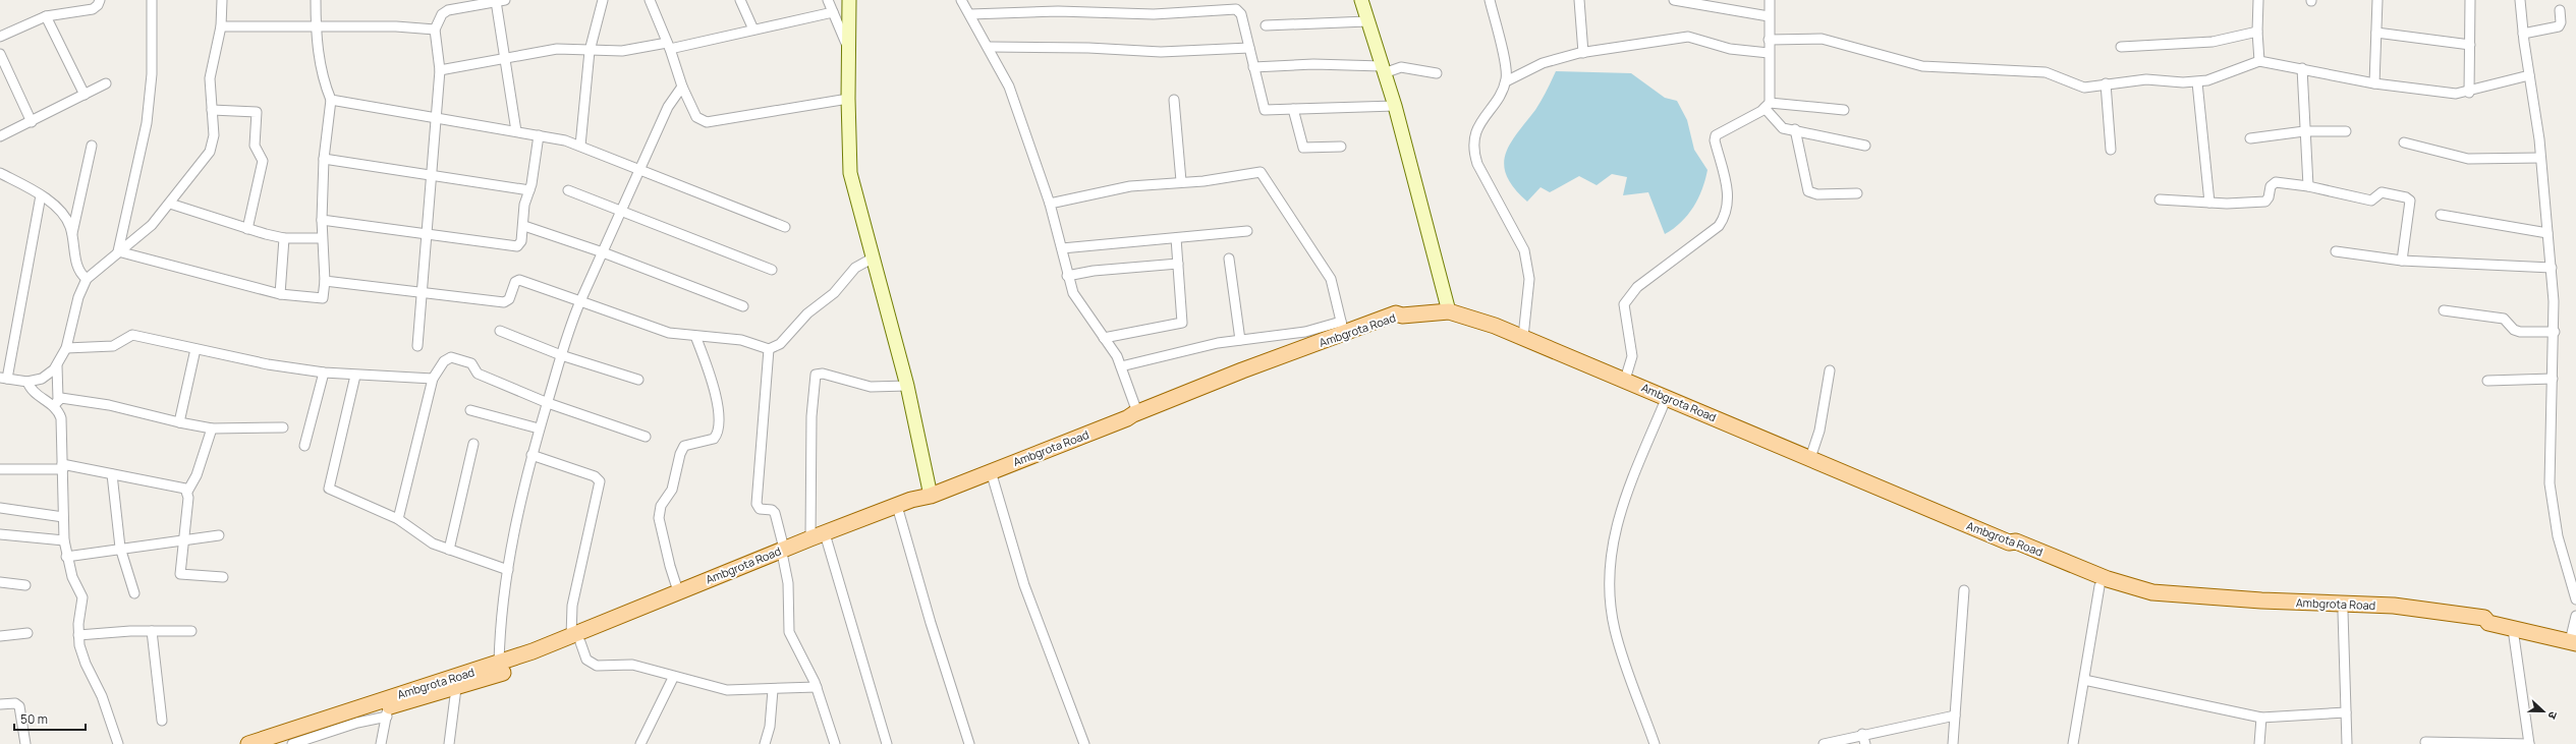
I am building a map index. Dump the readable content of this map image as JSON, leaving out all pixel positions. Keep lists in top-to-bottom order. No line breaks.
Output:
{"streets":{"main road":["Ambgrota Road"]},"scale_bar":"50 m","north":"right"}
